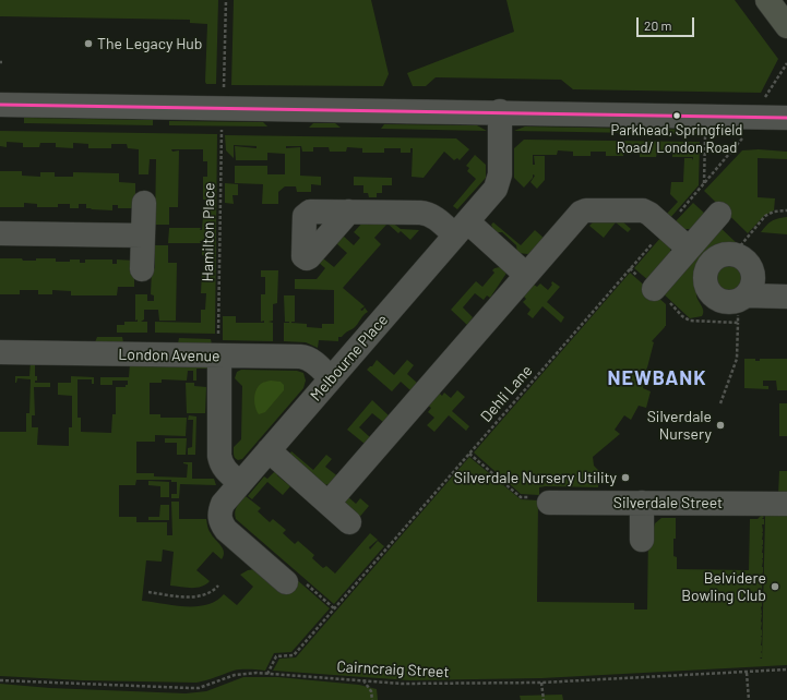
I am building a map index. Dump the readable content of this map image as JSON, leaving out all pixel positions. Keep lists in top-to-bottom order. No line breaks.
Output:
{"streets":{"street":["London Avenue","Melbourne Place","Silverdale Street"],"path":["Hamilton Place","Dehli Lane","Cairncraig Street"]},"crossings":[["Hamilton Place","London Avenue"],["London Avenue","Melbourne Place"],["Dehli Lane","Cairncraig Street"]],"districts":["NEWBANK"],"places":["The Legacy Hub","Parkhead, Springfield Road/ London Road","Silverdale Nursery","Silverdale Nursery Utility","Belvidere Bowling Club"],"scale_bar":"20 m"}
